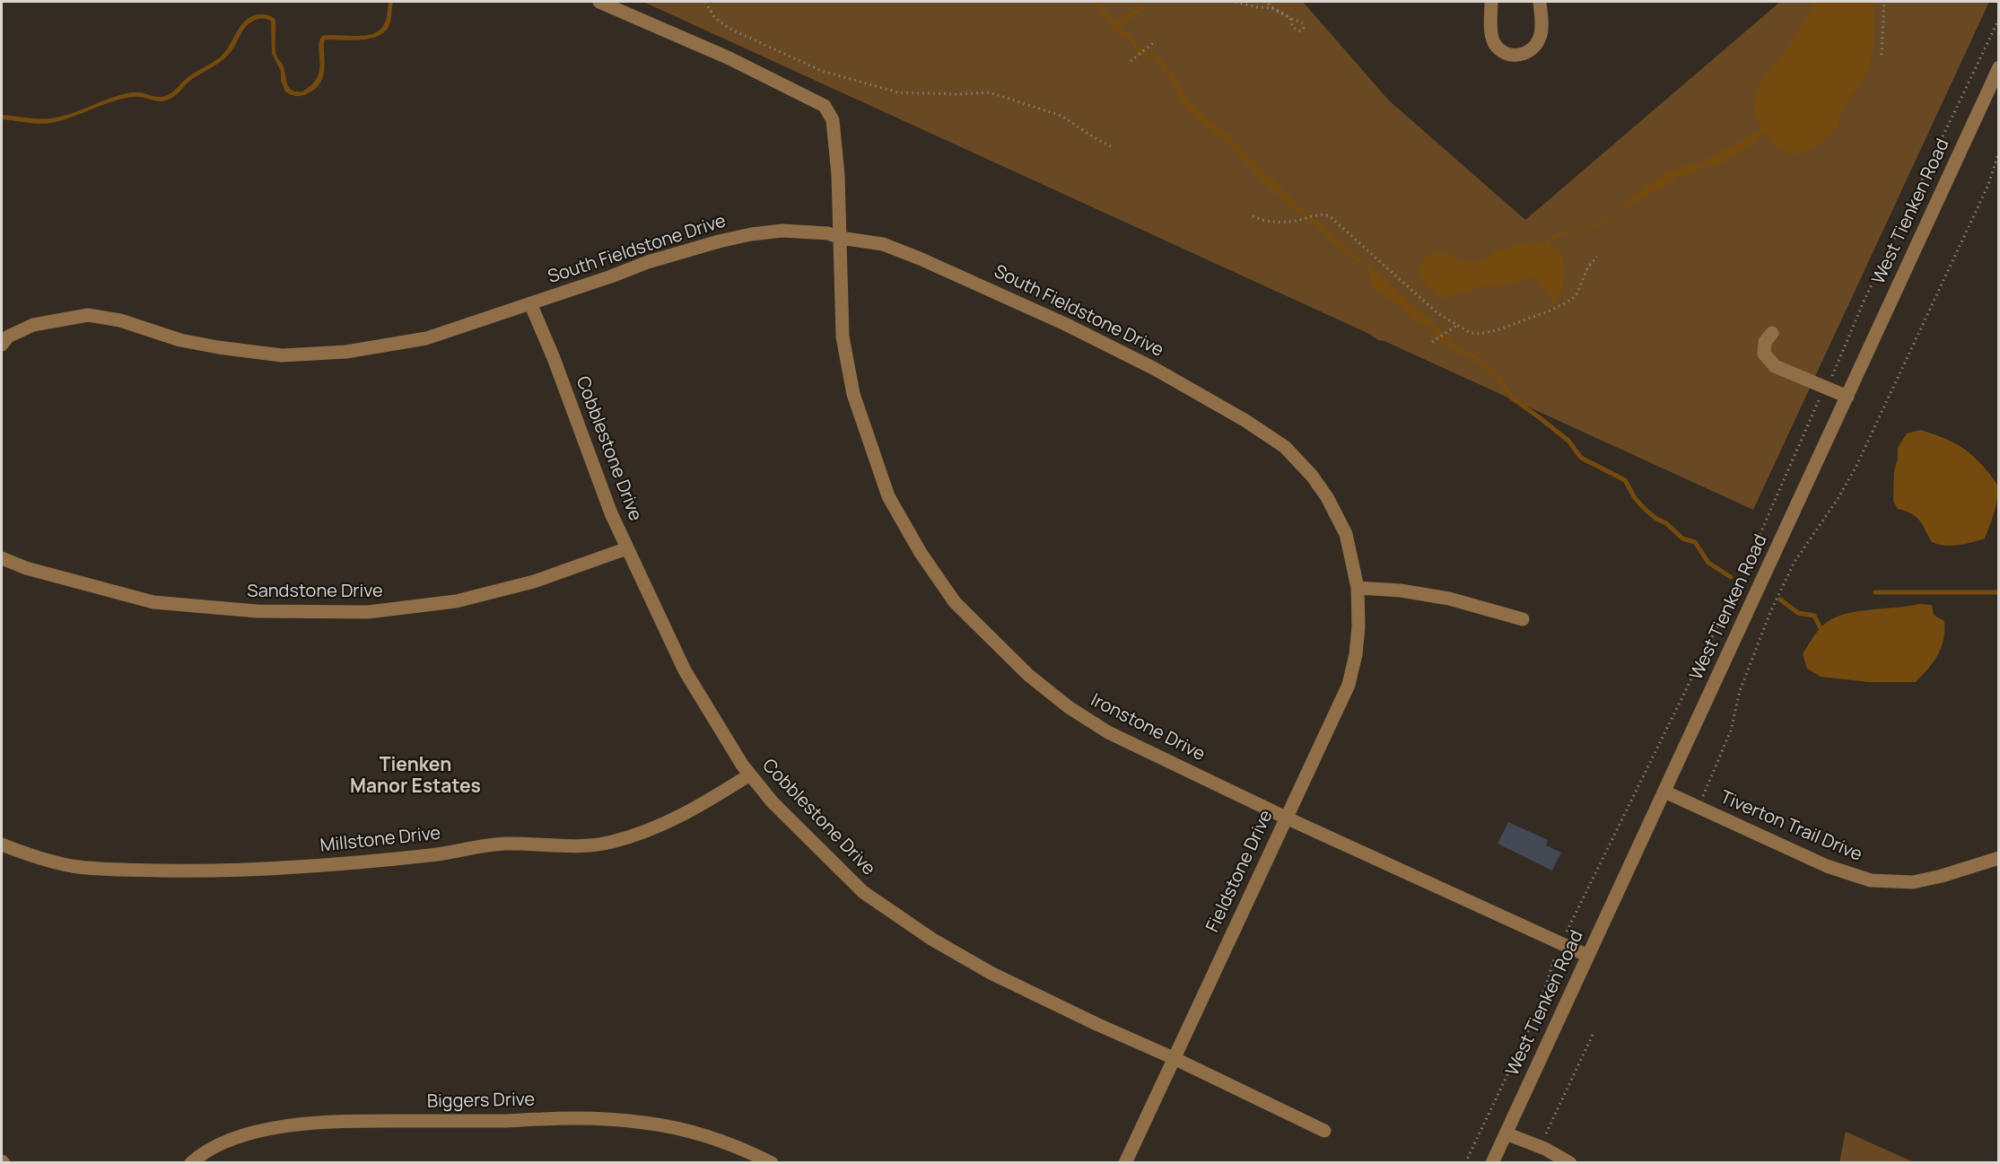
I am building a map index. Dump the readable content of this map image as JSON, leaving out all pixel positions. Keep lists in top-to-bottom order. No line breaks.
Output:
{"streets":{"street":["West Tienken Road","South Fieldstone Drive","Cobblestone Drive","Sandstone Drive","Ironstone Drive","Tiverton Trail Drive","Millstone Drive","Fieldstone Drive","Biggers Drive"]},"crossings":[["West Tienken Road","Ironstone Drive"],["West Tienken Road","Tiverton Trail Drive"],["South Fieldstone Drive","Cobblestone Drive"],["South Fieldstone Drive","Ironstone Drive"],["South Fieldstone Drive","Fieldstone Drive"],["Cobblestone Drive","Sandstone Drive"],["Cobblestone Drive","Millstone Drive"],["Cobblestone Drive","Fieldstone Drive"],["Ironstone Drive","Fieldstone Drive"]],"districts":["Tienken Manor Estates"]}
